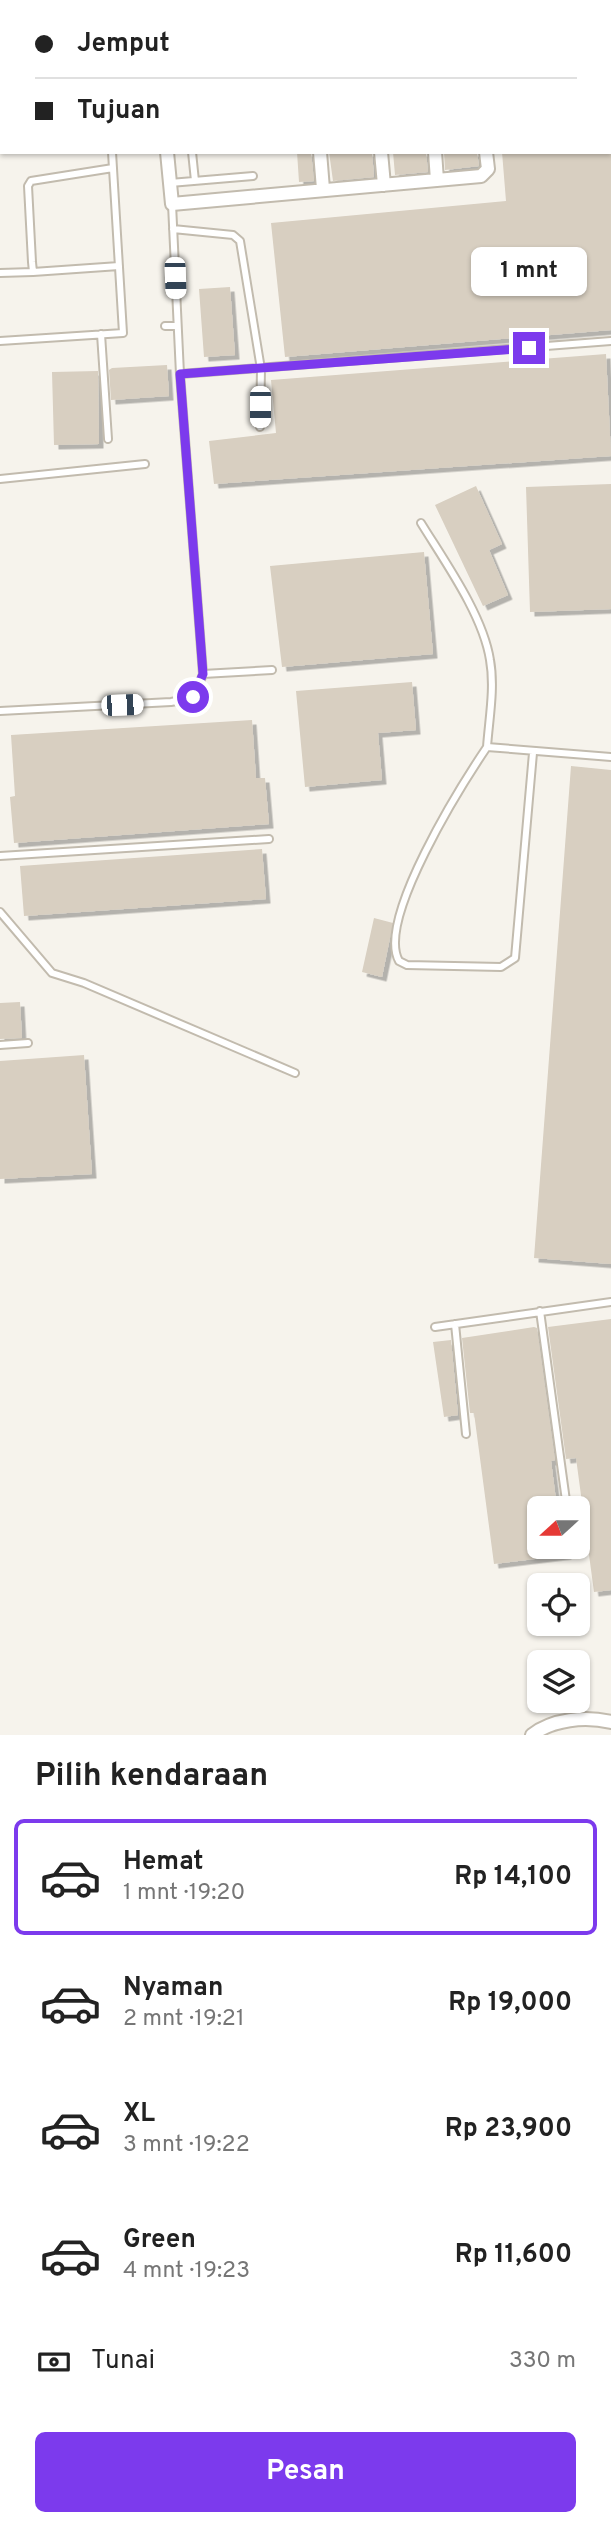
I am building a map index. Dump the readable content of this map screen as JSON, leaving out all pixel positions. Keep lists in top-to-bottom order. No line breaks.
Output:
{"north":"left","page":{"banner":["Jemput","Tujuan"],"bubble":"1 mnt","heading":"Pilih kendaraan","list":[{"name":"Hemat","note":"1 mnt · 19:20","value":"Rp 14,100"},{"name":"Nyaman","note":"2 mnt · 19:21","value":"Rp 19,000"},{"name":"XL","note":"3 mnt · 19:22","value":"Rp 23,900"},{"name":"Green","note":"4 mnt · 19:23","value":"Rp 11,600"}],"pay":["Tunai","330 m"],"buttons":"Pesan"}}
